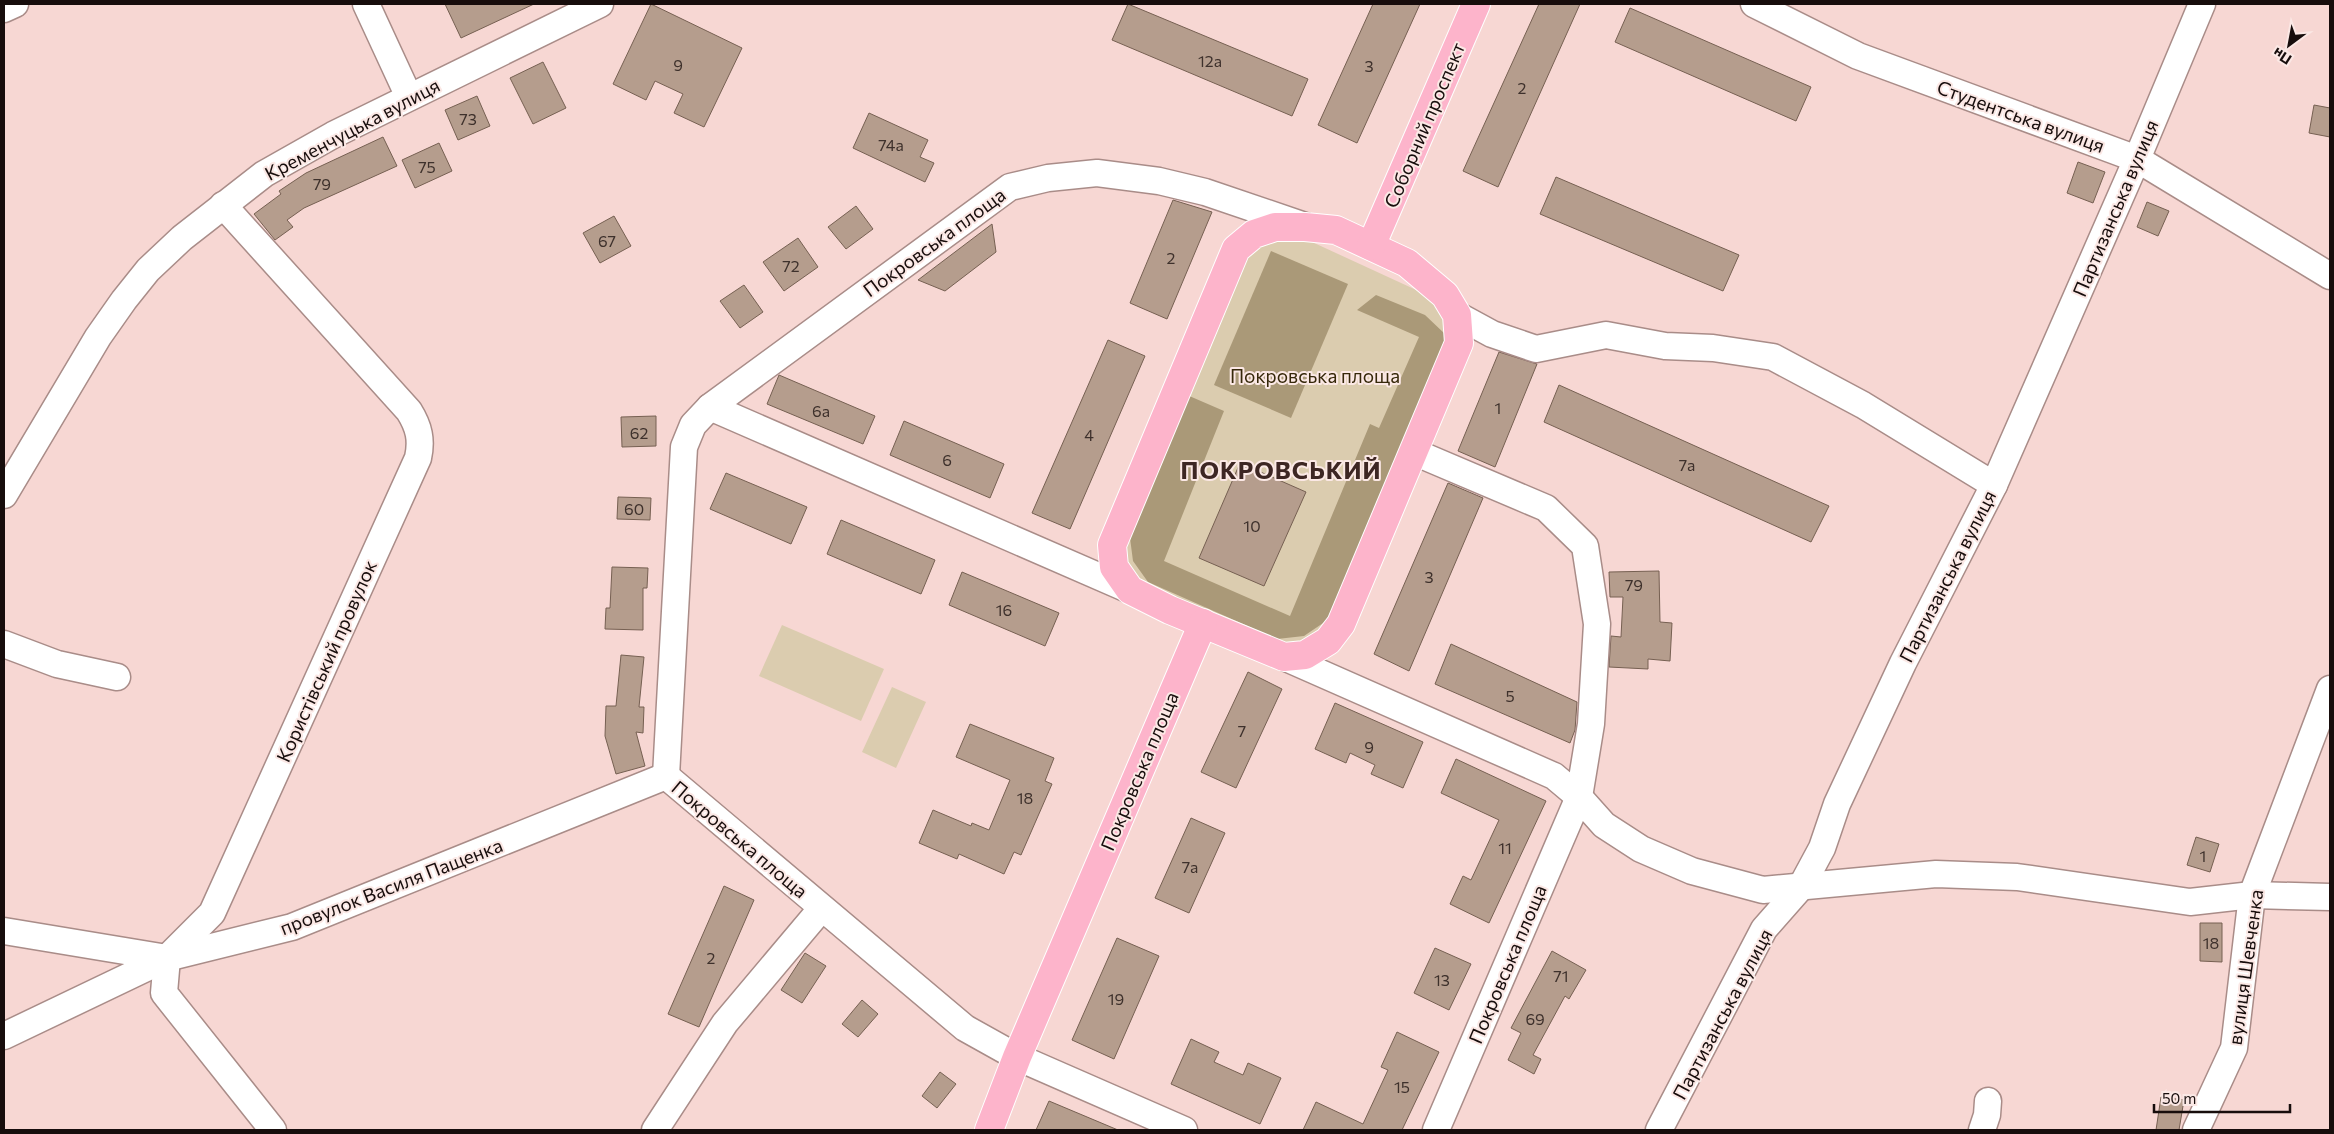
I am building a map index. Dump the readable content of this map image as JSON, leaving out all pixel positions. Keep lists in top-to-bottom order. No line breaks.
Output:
{"streets":{"highway":["Соборний проспект","Покровська площа"],"street":["Студентська вулиця","Кременчуцька вулиця","Партизанська вулиця","Користівський провулок","провулок Василя Пащенка","вулиця Шевченка"]},"crossings":[["Студентська вулиця","Партизанська вулиця"],["Соборний проспект","Покровська площа"],["Кременчуцька вулиця","Користівський провулок"],["Покровська площа","провулок Василя Пащенка"],["Користівський провулок","провулок Василя Пащенка"]],"districts":["ПОКРОВСЬКИЙ"],"parks":["Покровська площа"],"house_numbers":["12а","9","3","2","73","74а","75","79","67","2","72","1","6а","62","4","6","7а","60","10","3","79","16","5","7","9","18","11","1","7а","18","2","71","13","19","69","15"],"scale_bar":"50 m","north":"bottom left"}
